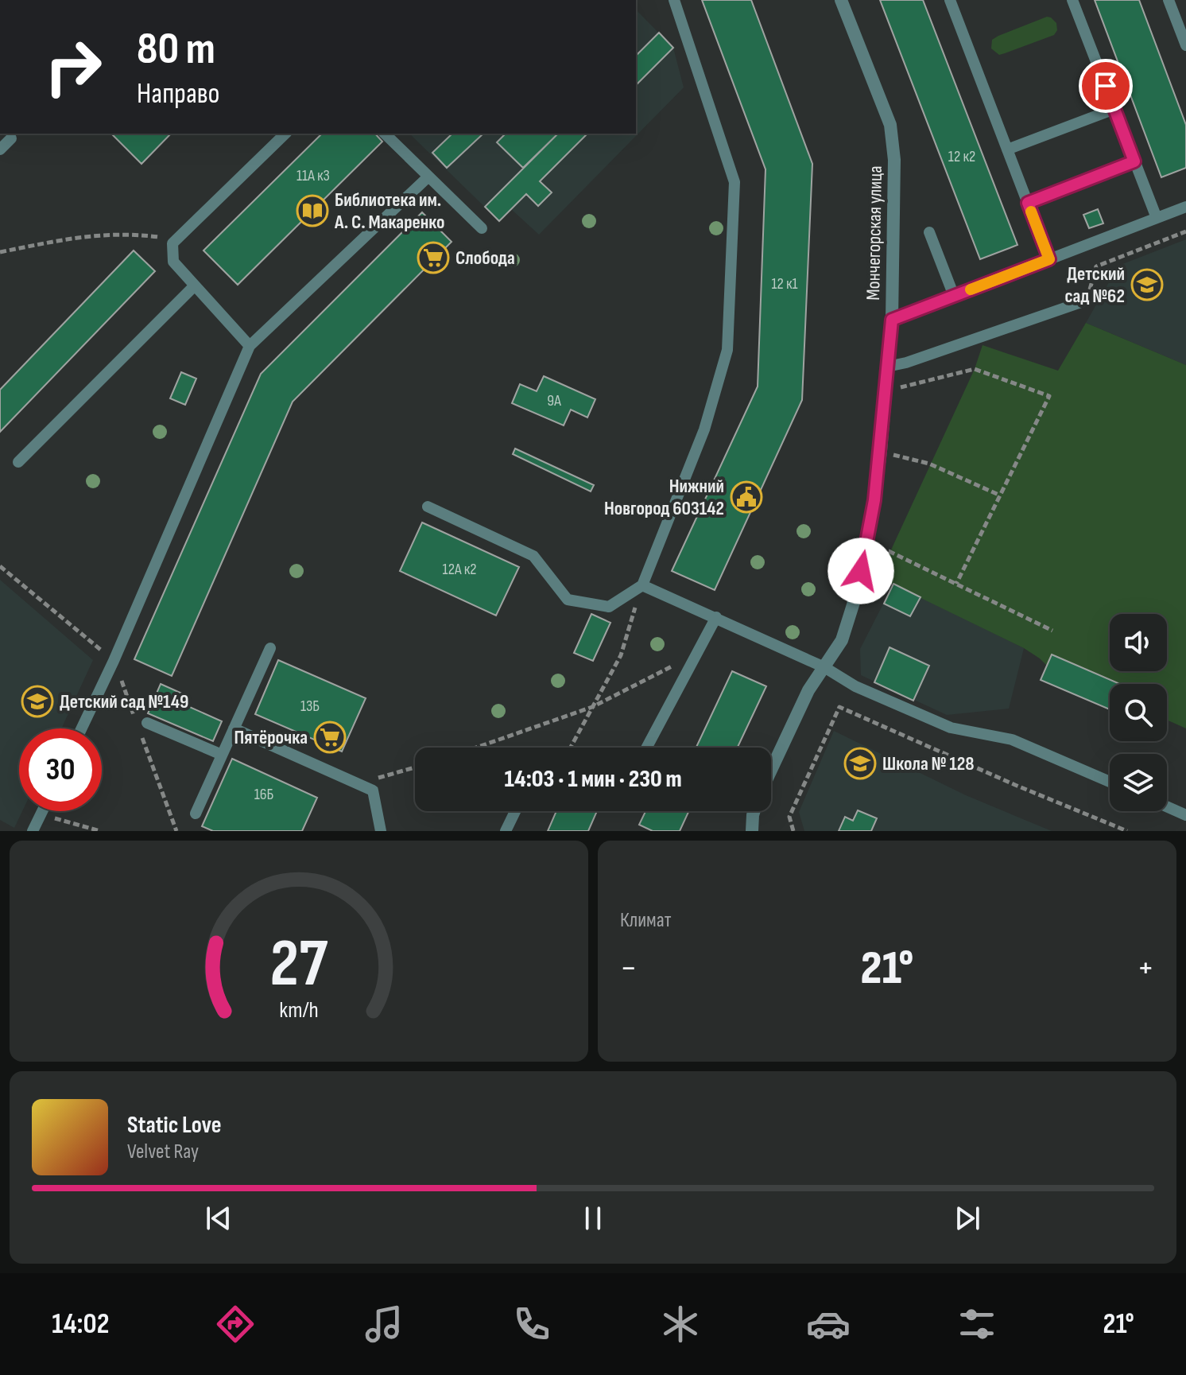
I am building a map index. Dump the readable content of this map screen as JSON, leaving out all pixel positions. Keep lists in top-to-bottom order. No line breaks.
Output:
{"streets":{"street":["Мончегорская улица"]},"places":{"library":["Библиотека им. А. С. Макаренко"],"supermarket":["Слобода","Пятёрочка"],"school or university":["Детский сад №62","Детский сад №149","Школа № 128"],"public building":["Нижний Новгород 603142"]},"house_numbers":["12 к2","11А к3","12 к1","9А","12А к2","13Б","16Б"],"page":{"turn":["80 m","Направо"],"limit":"30","trip":"14:03 · 1 мин · 230 m","tile":"Климат","heat":["−","21°","+"],"song":["Static Love","Velvet Ray"],"tabs":["14:02","21°"],"gauge":["27","km/h"]}}
